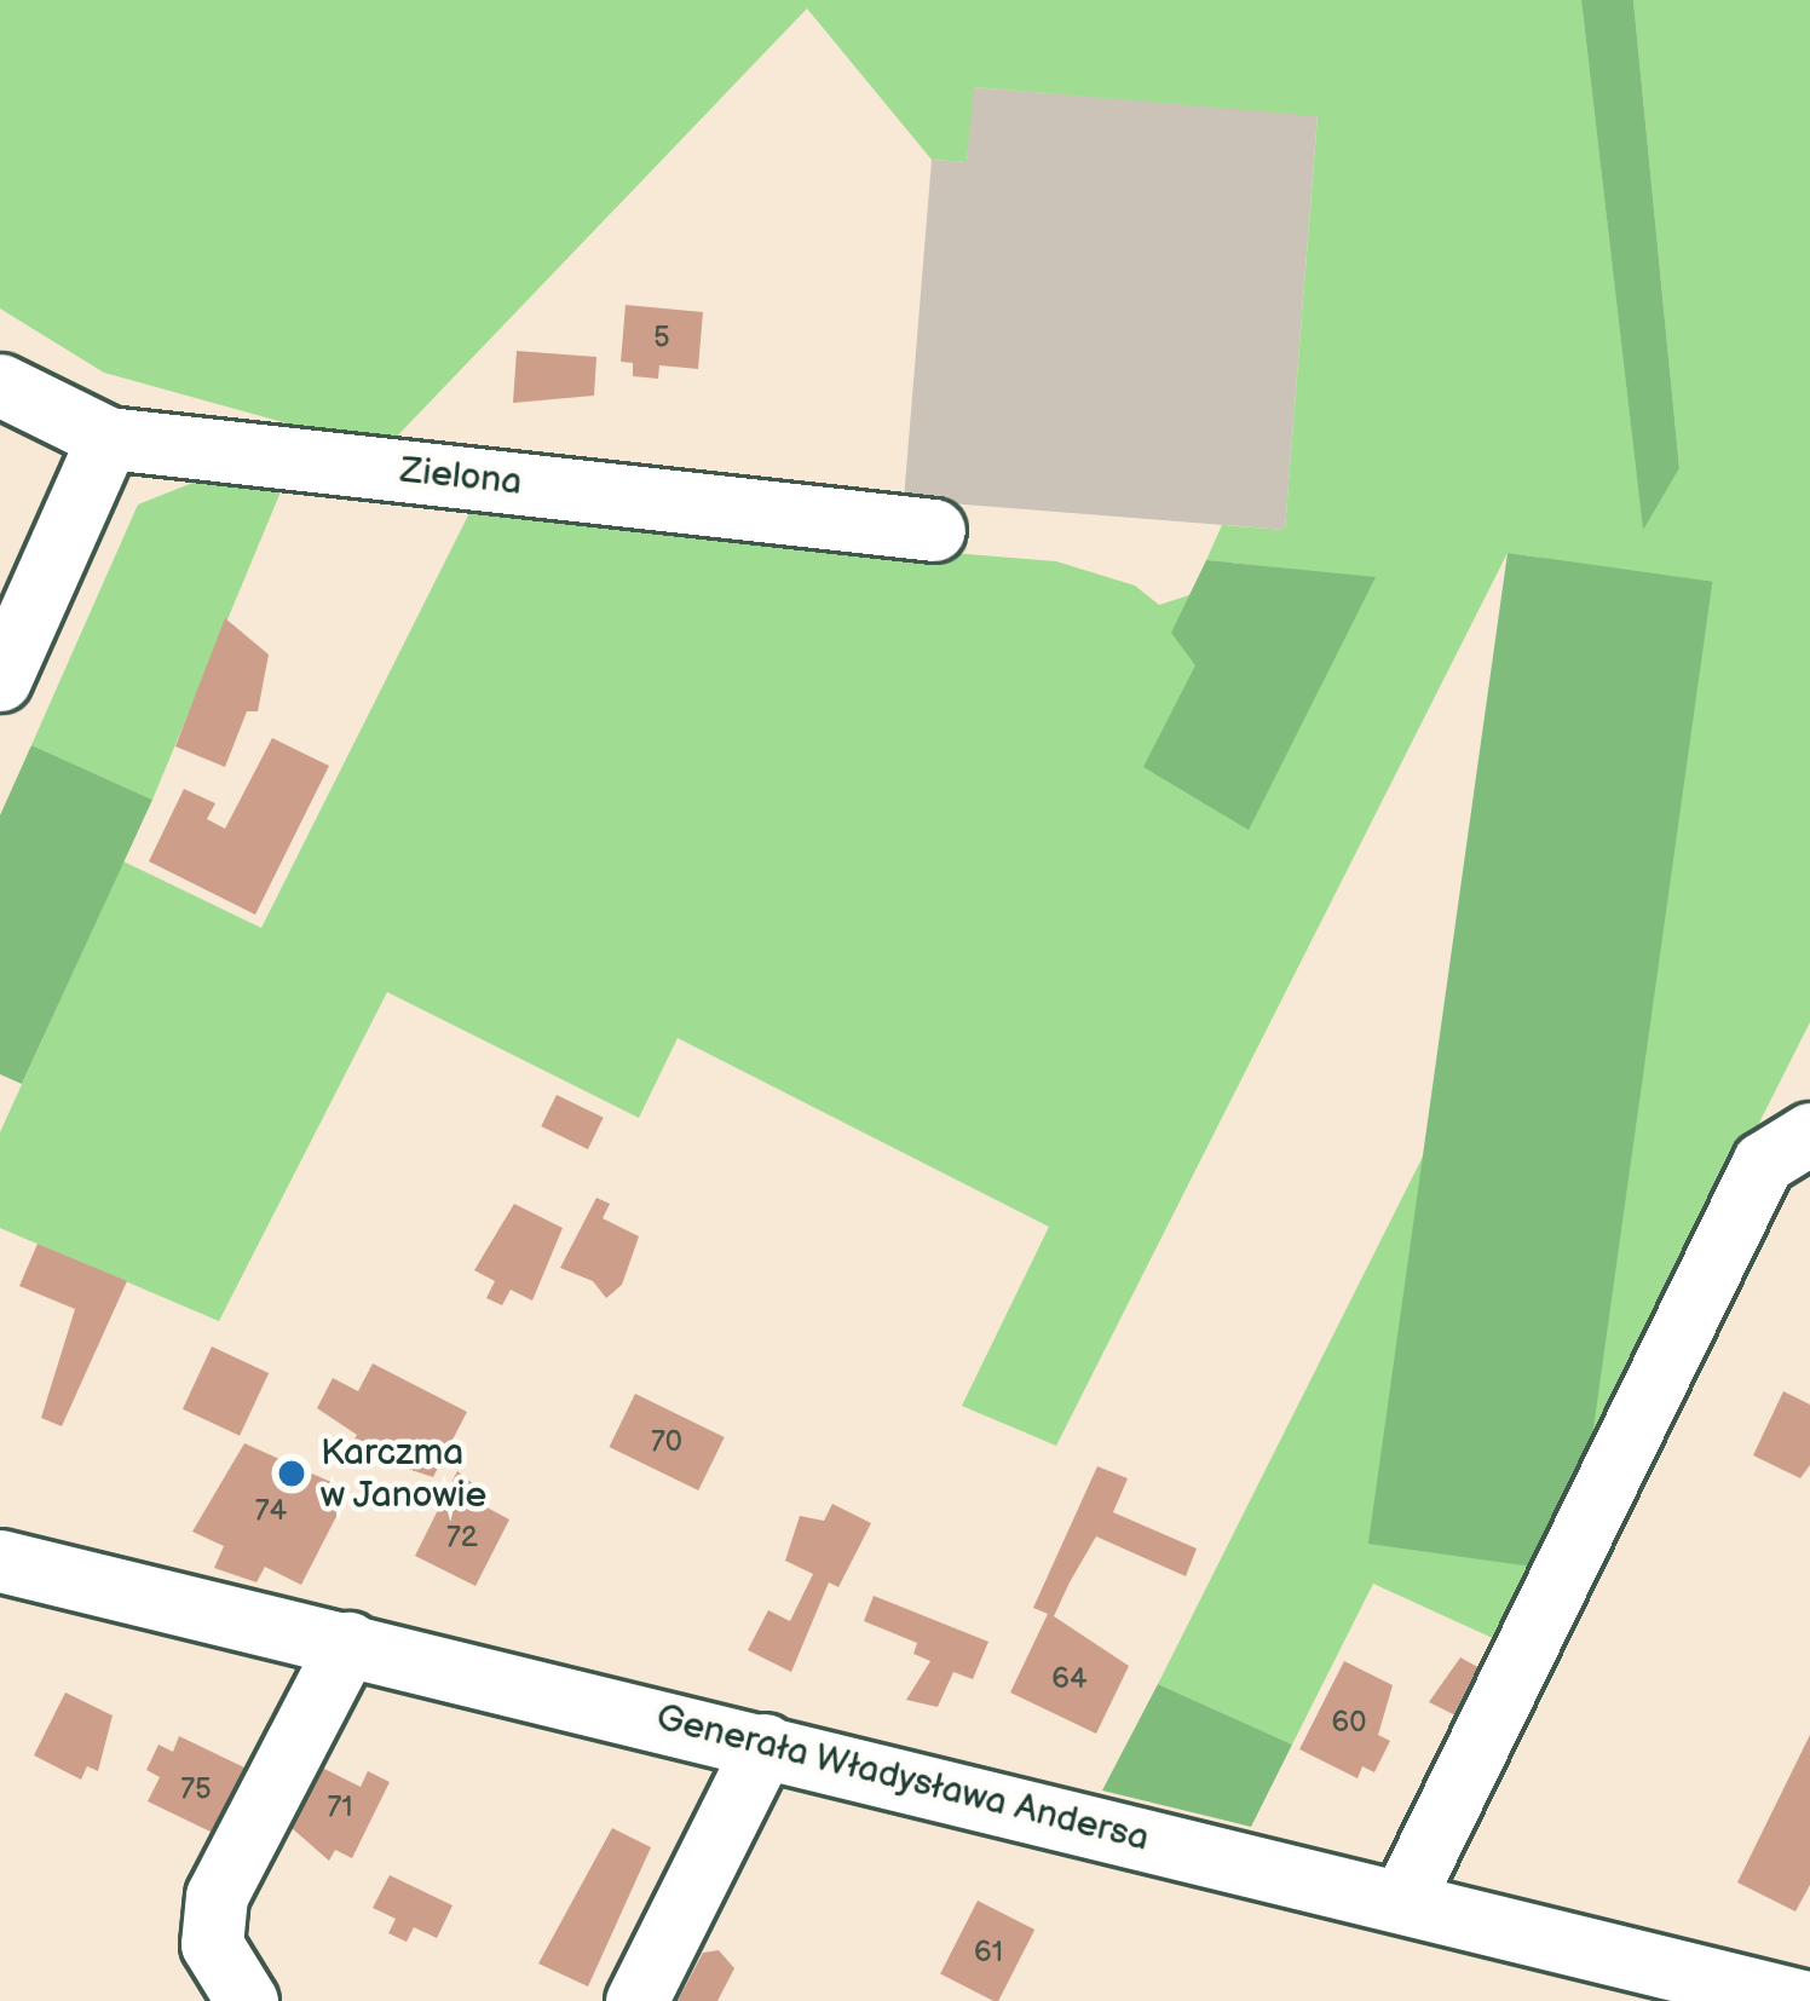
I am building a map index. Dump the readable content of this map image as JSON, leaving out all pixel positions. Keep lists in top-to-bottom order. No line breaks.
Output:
{"streets":{"street":["Zielona","Generała Władysława Andersa"]},"places":["Karczma w Janowie"],"house_numbers":["5","70","74","72","64","60","75","71","61"]}
